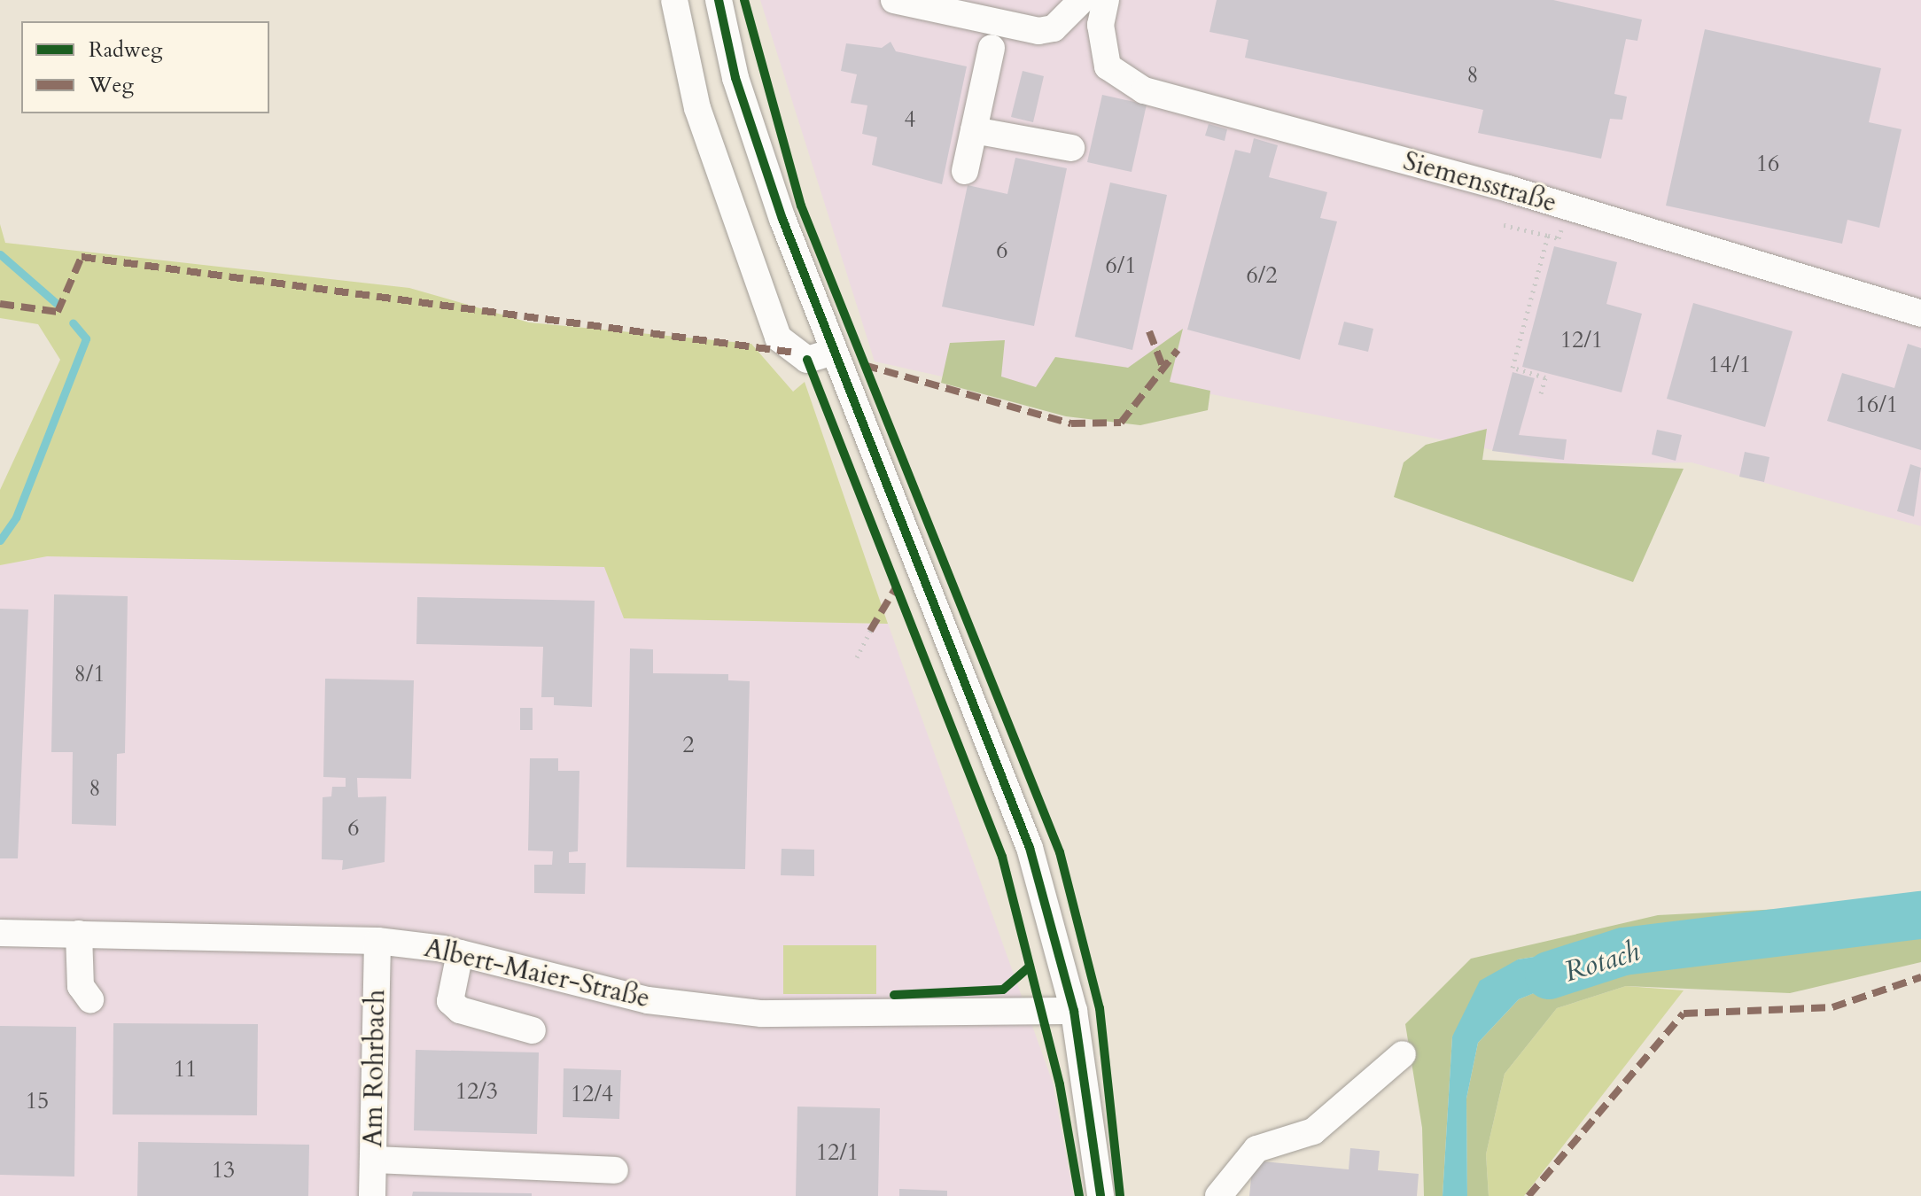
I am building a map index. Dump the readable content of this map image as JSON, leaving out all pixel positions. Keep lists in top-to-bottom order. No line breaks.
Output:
{"streets":{"street":["Siemensstraße","Albert-Maier-Straße","Am Rohrbach"]},"crossings":[["Albert-Maier-Straße","Am Rohrbach"]],"water":["Rotach"],"house_numbers":["8","4","16","6","6/1","6/2","12/1","14/1","16/1","8/1","2","8","6","11","12/3","12/4","15","12/1","13"],"legend":["Radweg","Weg"]}
